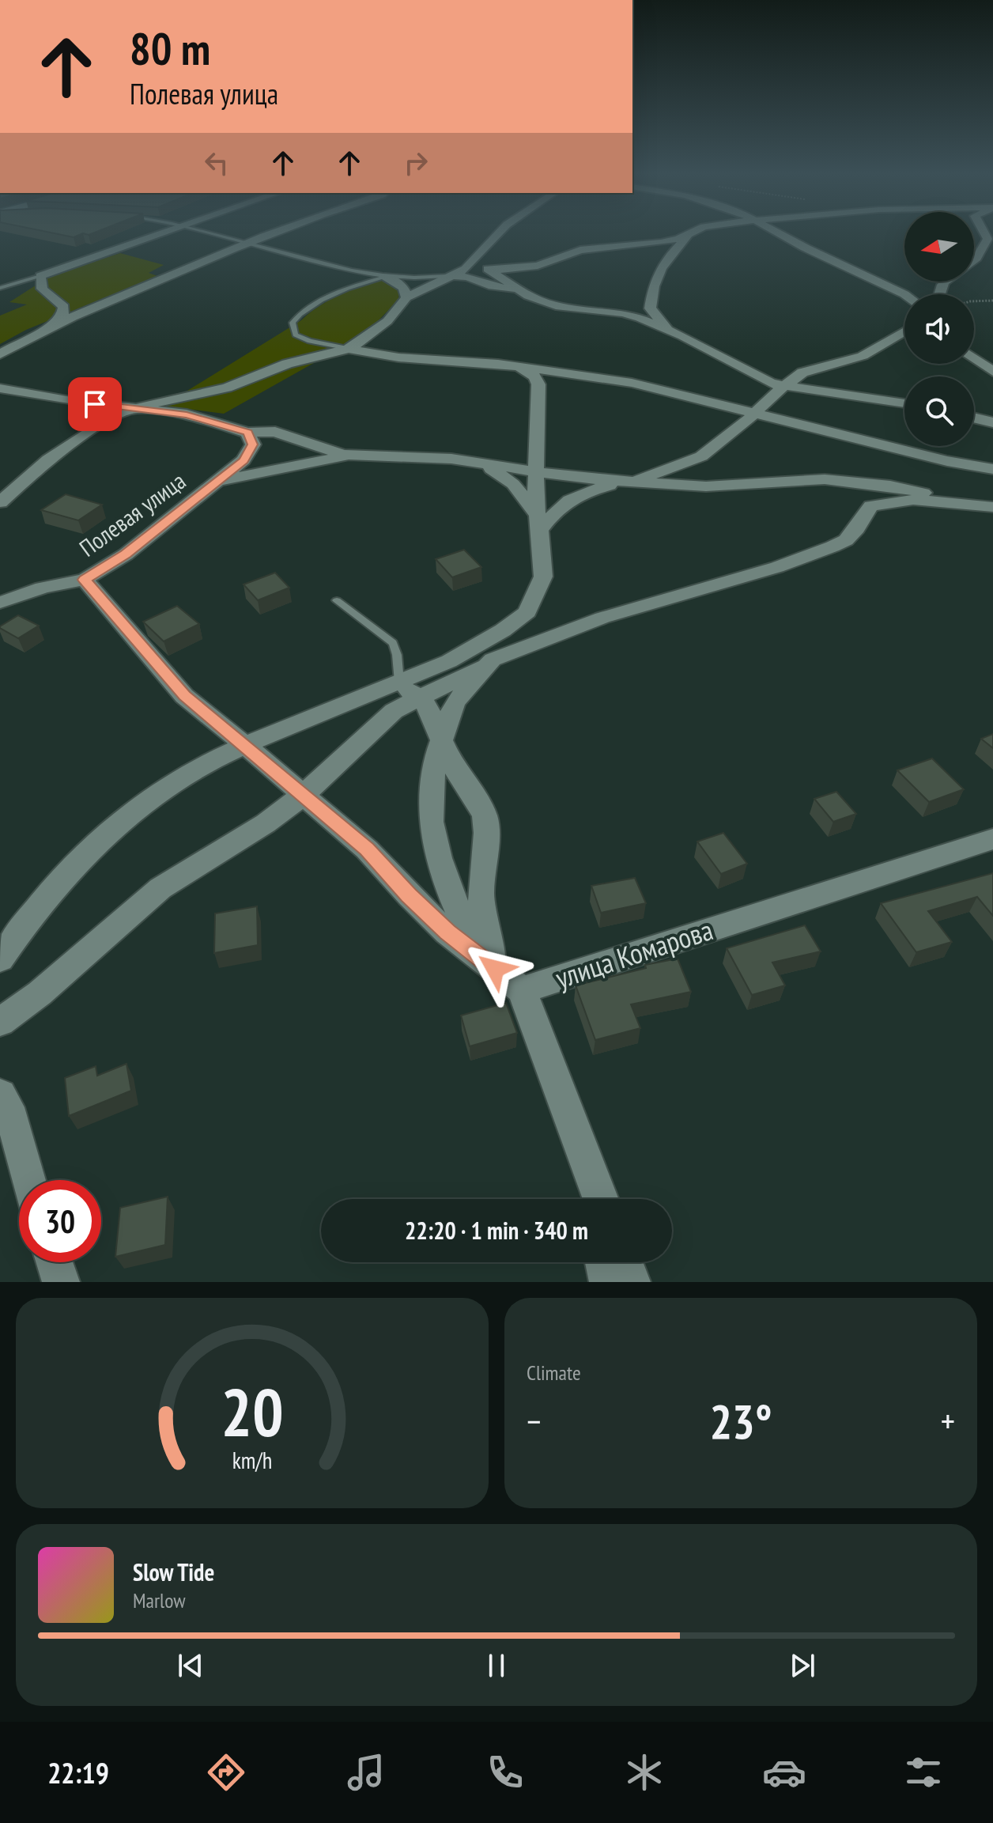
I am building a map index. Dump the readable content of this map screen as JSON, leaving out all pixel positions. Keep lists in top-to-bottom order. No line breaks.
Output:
{"streets":{"street":["Полевая улица","улица Комарова"]},"north":"left","page":{"turn":["80 m","Полевая улица"],"limit":"30","trip":"22:20 · 1 min · 340 m","tile":"Climate","heat":["−","23°","+"],"song":["Slow Tide","Marlow"],"tabs":"22:19","gauge":["20","km/h"]}}
